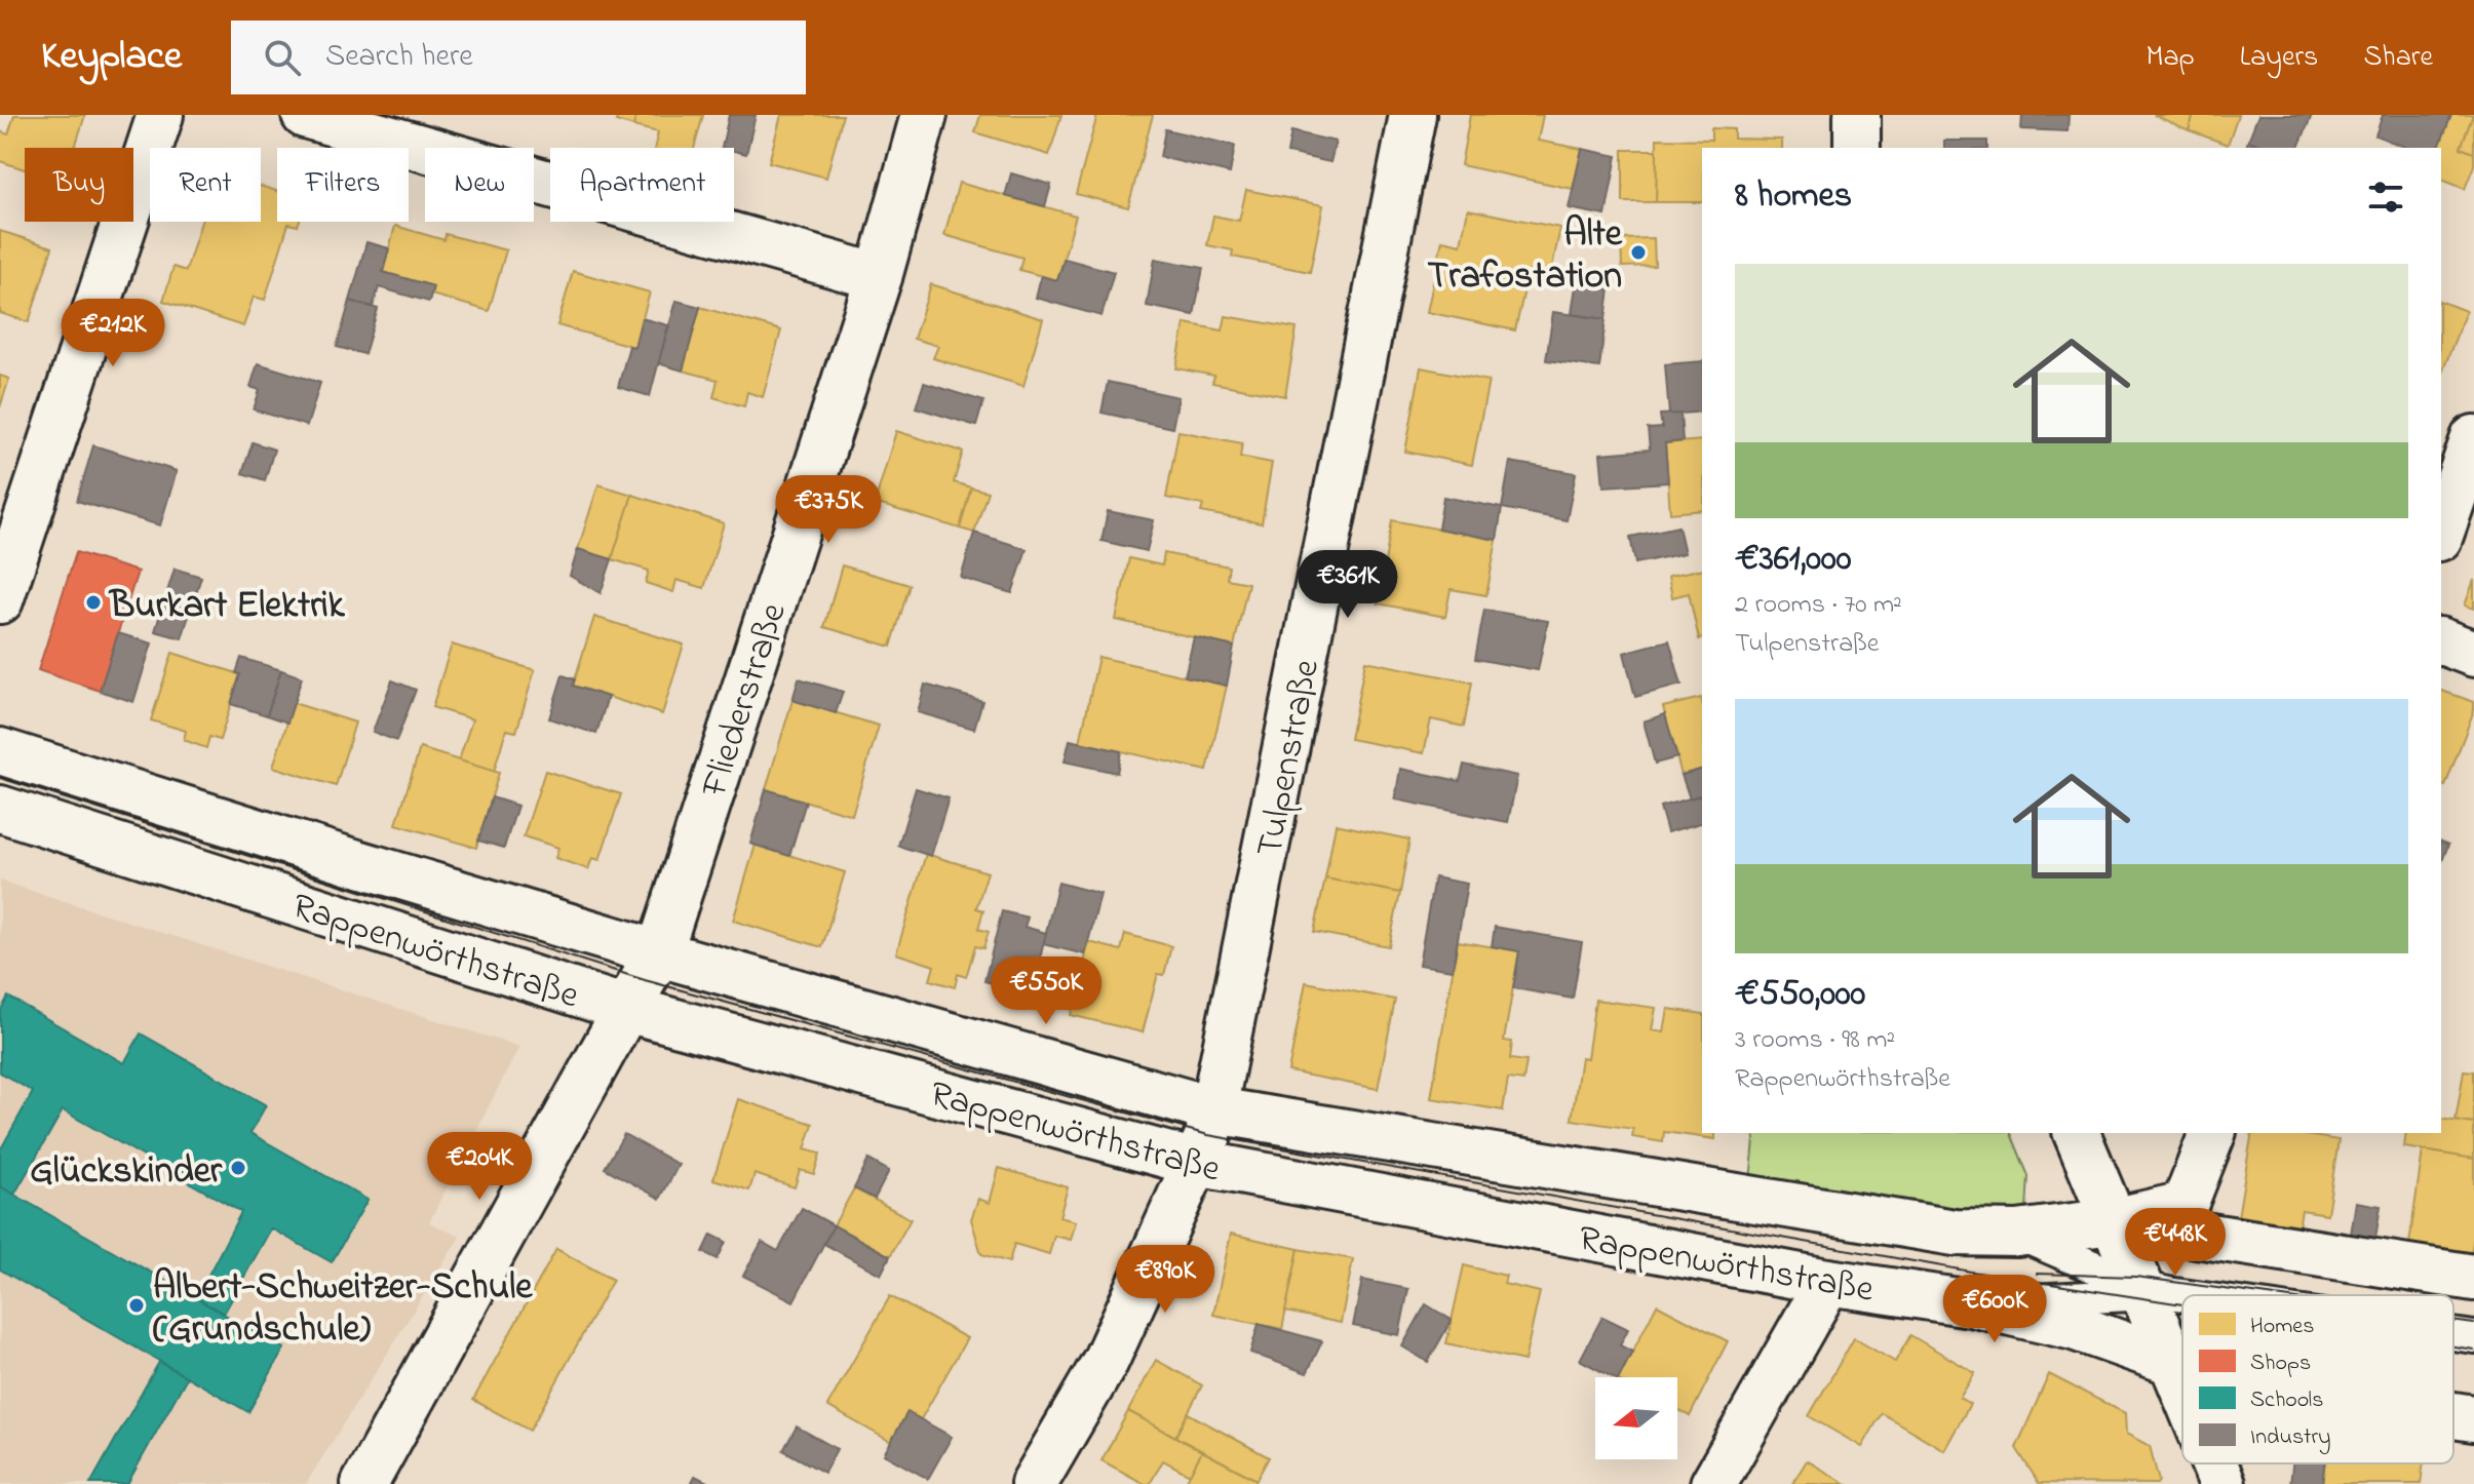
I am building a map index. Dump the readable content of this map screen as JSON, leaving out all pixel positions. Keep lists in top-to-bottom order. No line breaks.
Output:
{"streets":{"street":["Fliederstraße","Tulpenstraße","Rappenwörthstraße"]},"crossings":[["Fliederstraße","Rappenwörthstraße"],["Tulpenstraße","Rappenwörthstraße"]],"places":["Alte Trafostation","Burkart Elektrik","Glückskinder","Albert-Schweitzer-Schule (Grundschule)"],"legend":["Homes","Shops","Schools","Industry"],"north":"left","page":{"header":"Keyplace","search":"Search here","nav":["Map","Layers","Share"],"chip":["Buy","Rent","Filters","New","Apartment"],"heading":"8 homes","list":[{"name":"€361,000","note":"2 rooms · 70 m² · Tulpenstraße"},{"name":"€550,000","note":"3 rooms · 98 m² · Rappenwörthstraße"}],"price":["€212K","€375K","€361K","€550K","€204K","€448K","€890K","€600K"]}}
